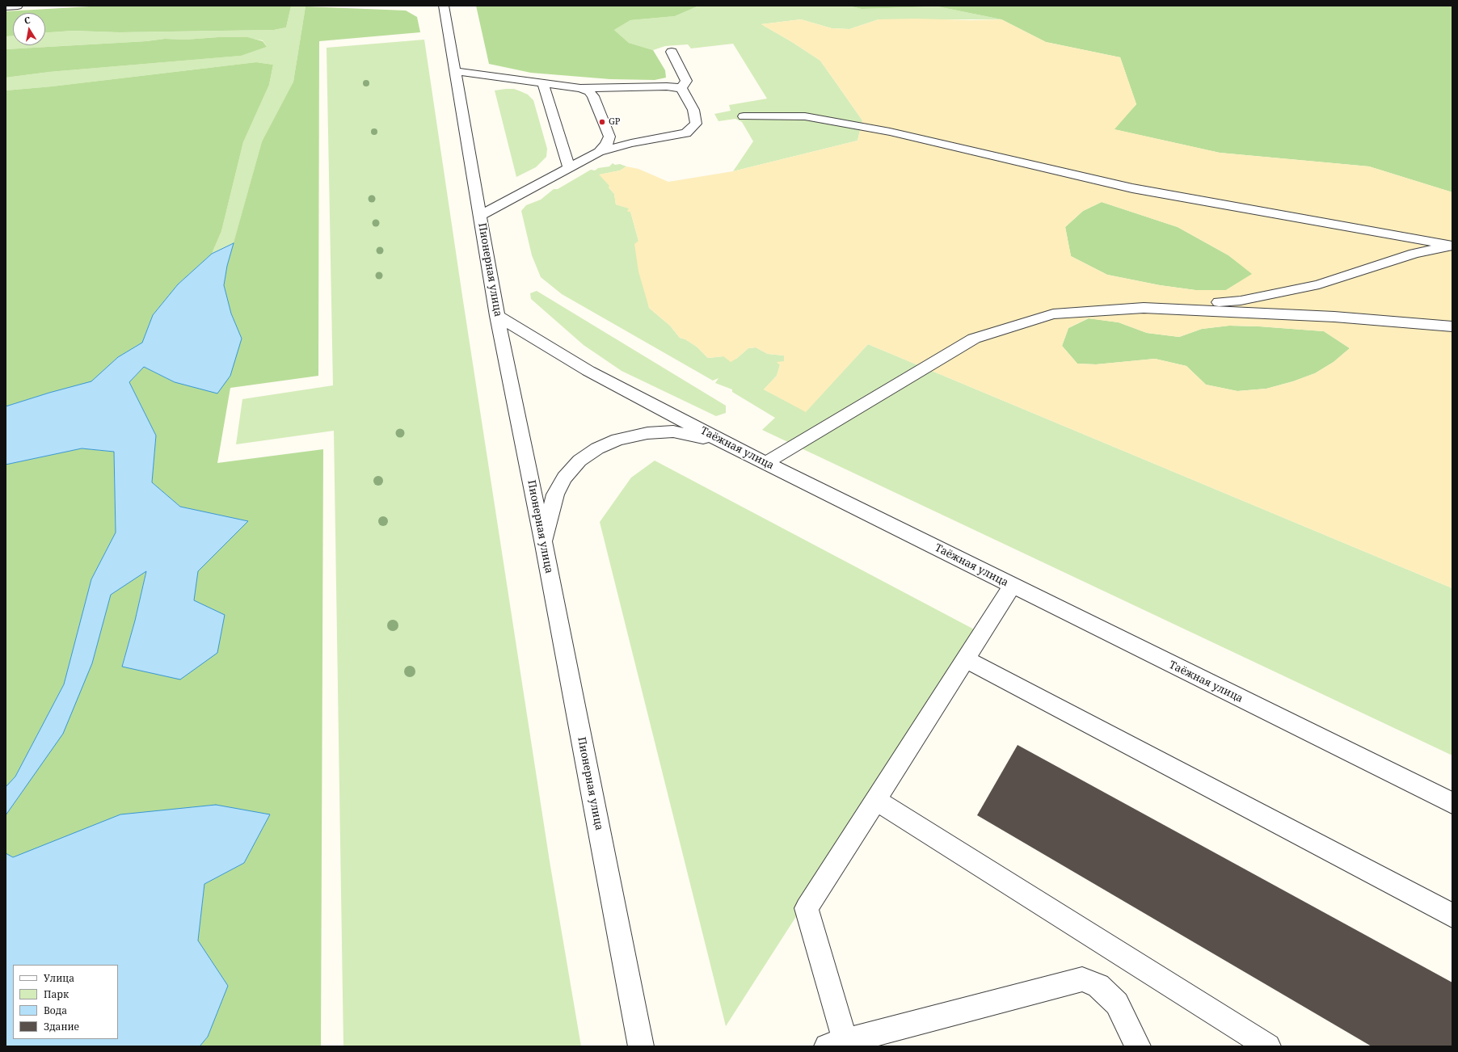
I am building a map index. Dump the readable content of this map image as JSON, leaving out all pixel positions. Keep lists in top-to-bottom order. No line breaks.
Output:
{"streets":{"street":["Пионерная улица","Таёжная улица"]},"crossings":[["Пионерная улица","Таёжная улица"]],"places":["GP"],"legend":["Улица","Парк","Вода","Здание"],"north":"top"}
